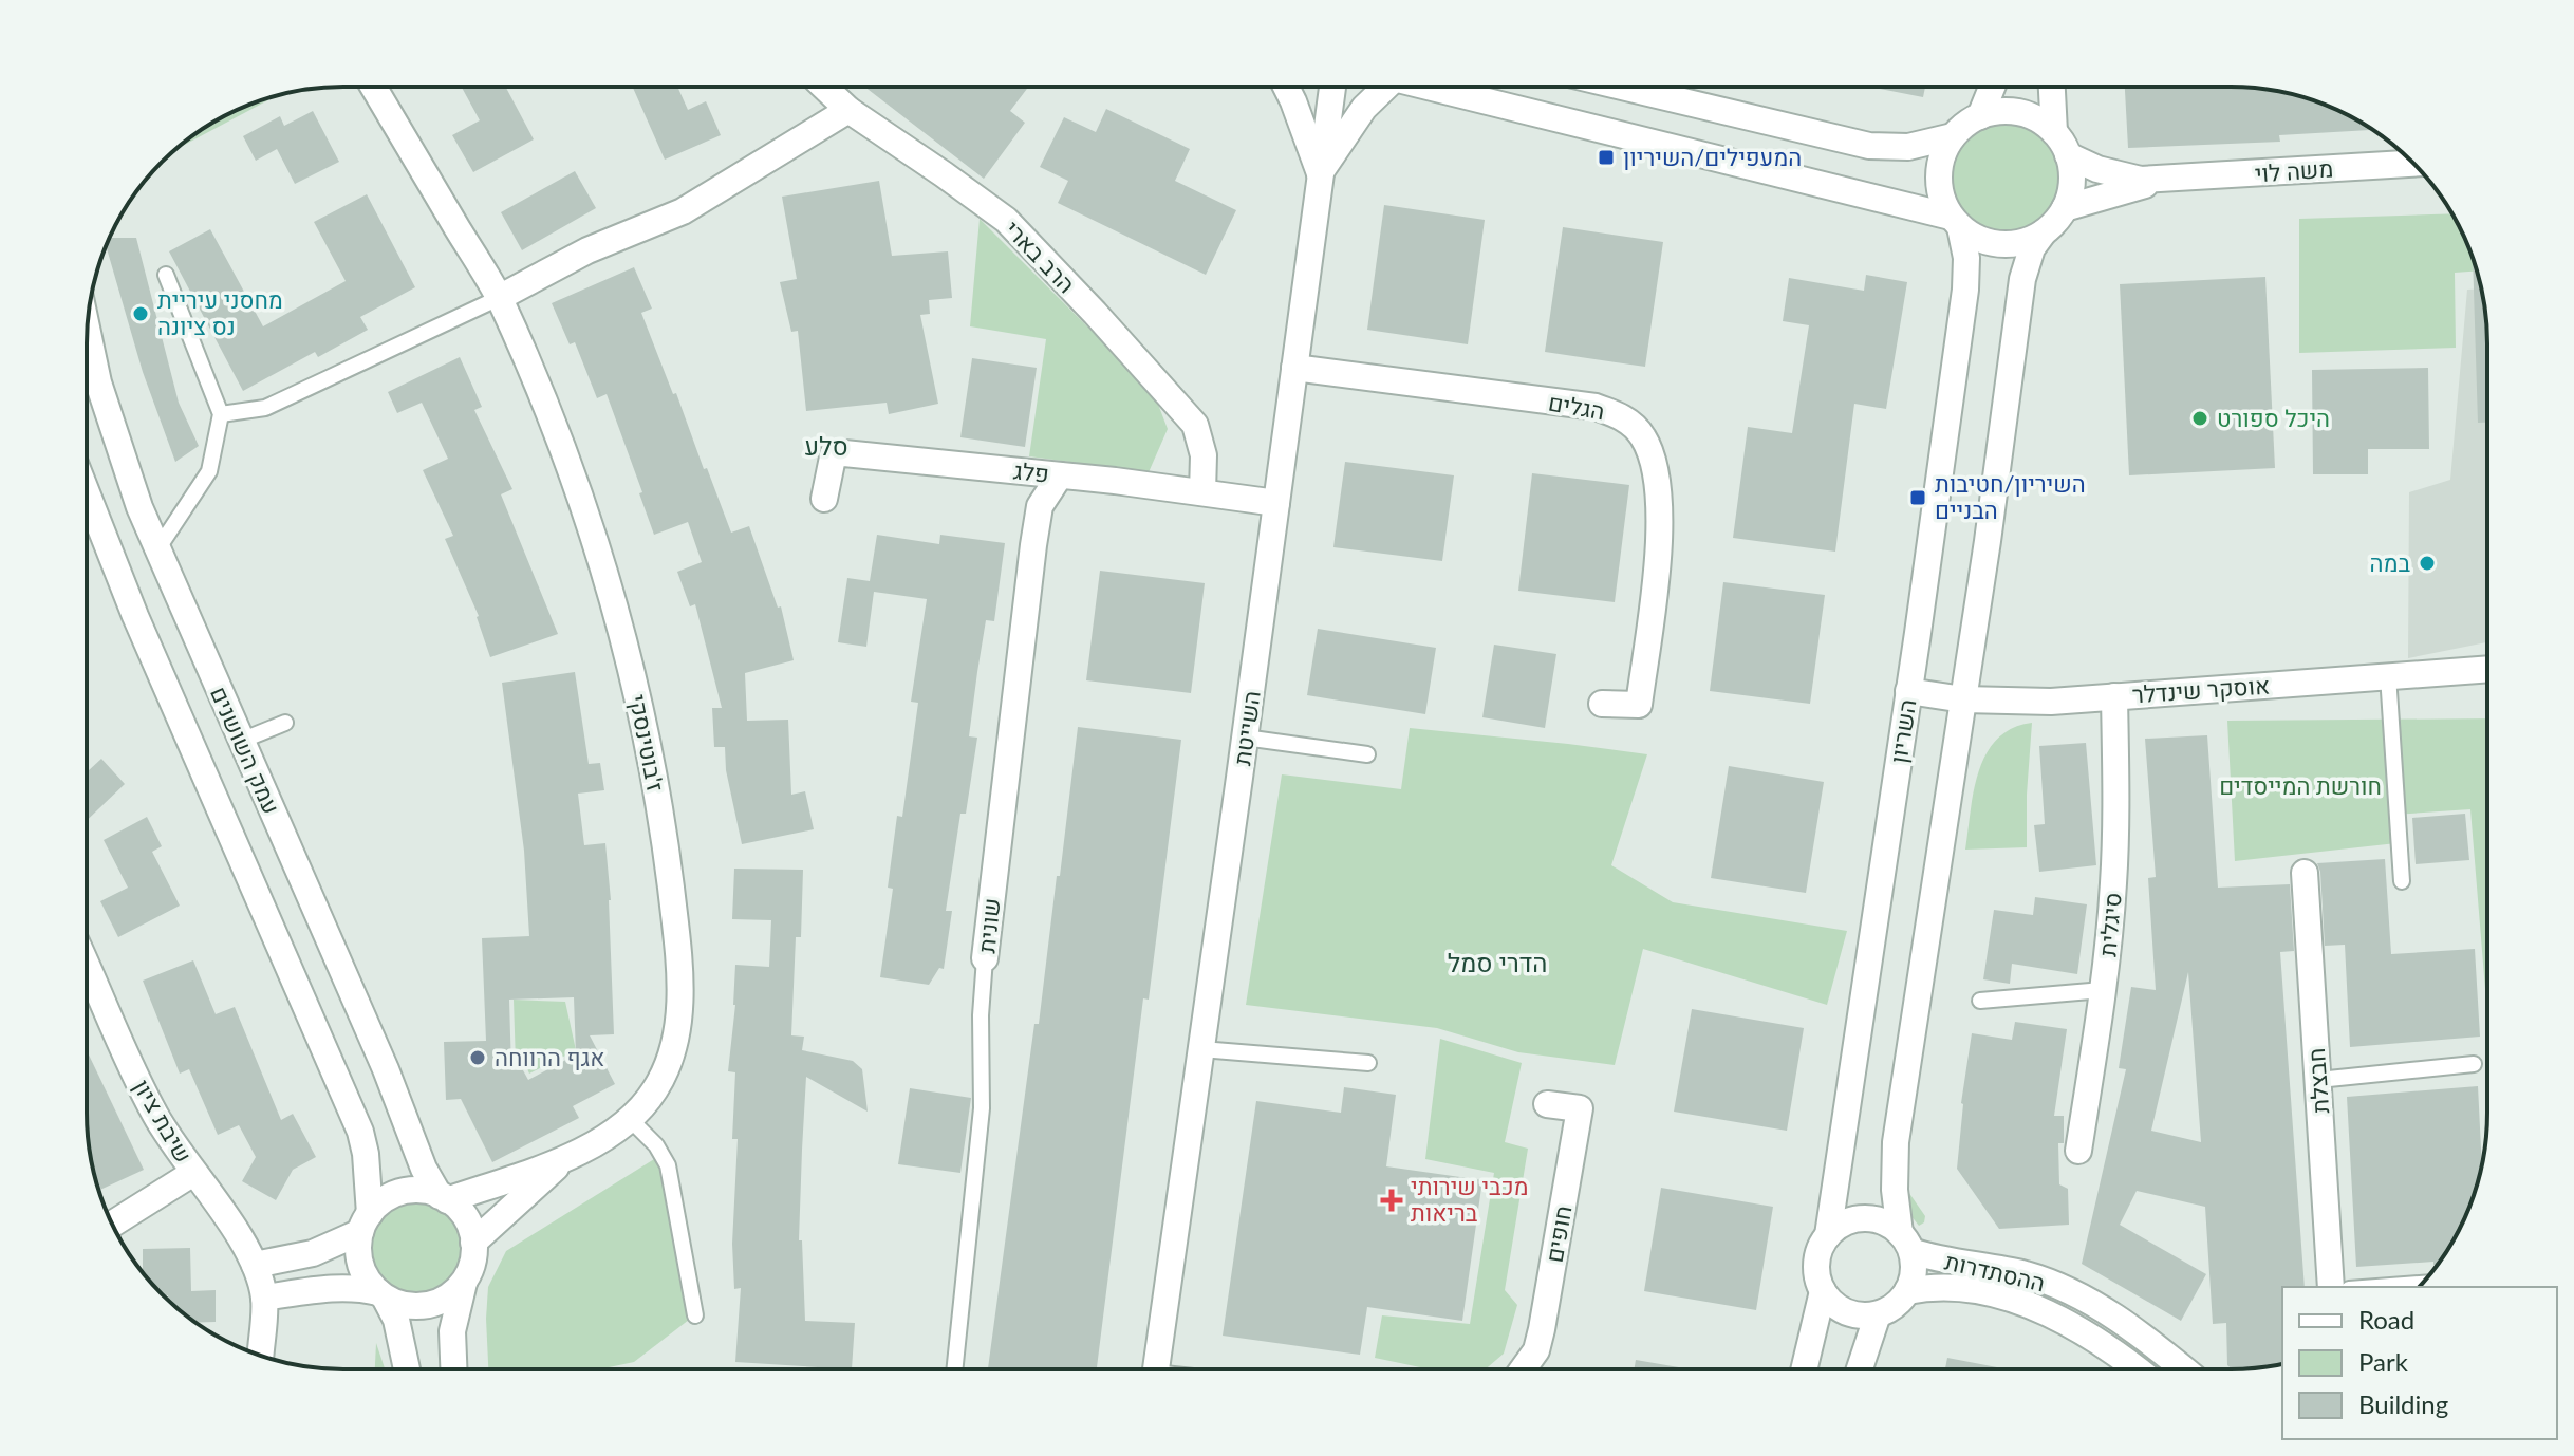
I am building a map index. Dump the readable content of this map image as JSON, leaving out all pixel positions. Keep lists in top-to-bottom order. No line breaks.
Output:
{"streets":{"street":["משה לוי","הרב בארי","הגלים","פלג","אוסקר שינדלר","השייטת","השריון","ז'בוטינסקי","עמק השושנים","סיגלית","שונית","חבצלת","שיבת ציון","חופים","ההסתדרות"]},"crossings":[["משה לוי","השריון"],["הרב בארי","פלג"],["הגלים","השייטת"],["פלג","השייטת"],["פלג","שונית"],["אוסקר שינדלר","השריון"],["אוסקר שינדלר","סיגלית"],["השריון","ההסתדרות"],["ז'בוטינסקי","עמק השושנים"]],"districts":["סלע","הדרי סמל"],"parks":["חורשת המייסדים"],"places":{"transit":["המעפילים/השיריון","השיריון/חטיבות הבניים"],"other":["מחסני עיריית נס ציונה","היכל ספורט","במה","אגף הרווחה"],"health":["מכבי שירותי בריאות"]},"legend":["Road","Park","Building"]}
